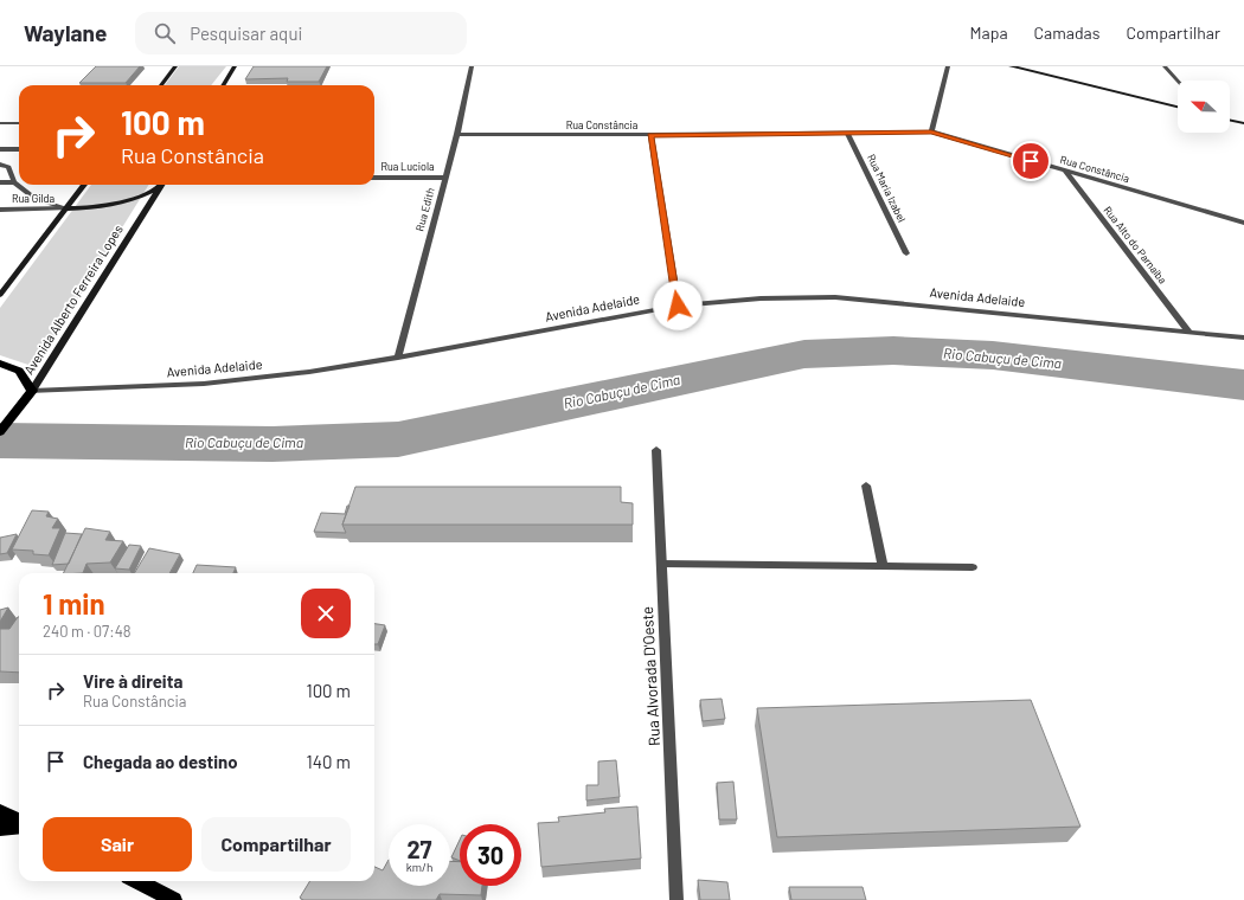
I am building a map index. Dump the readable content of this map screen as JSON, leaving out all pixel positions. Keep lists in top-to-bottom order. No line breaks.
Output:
{"streets":{"main road":["Avenida Alberto Ferreira Lopes"],"street":["Rua Constância","Rua Luciola","Rua Maria Izabel","Rua Gilda","Rua Edith","Rua Alto do Parnaíba","Avenida Adelaide","Rua Alvorada D'Oeste"]},"crossings":[["Rua Constância","Rua Maria Izabel"],["Rua Constância","Rua Edith"],["Rua Constância","Rua Alto do Parnaíba"],["Rua Luciola","Rua Edith"],["Rua Edith","Avenida Adelaide"],["Rua Alto do Parnaíba","Avenida Adelaide"],["Avenida Adelaide","Avenida Alberto Ferreira Lopes"]],"water":["Rio Cabuçu de Cima"],"north":"left","page":{"header":"Waylane","search":"Pesquisar aqui","nav":["Mapa","Camadas","Compartilhar"],"turn":["100 m","Rua Constância"],"heading":["1 min","240 m · 07:48"],"list":[{"name":"Vire à direita","note":"Rua Constância","value":"100 m"},{"name":"Chegada ao destino","value":"140 m"}],"buttons":["Sair","Compartilhar"],"speed":"27 km/h","limit":"30"}}
